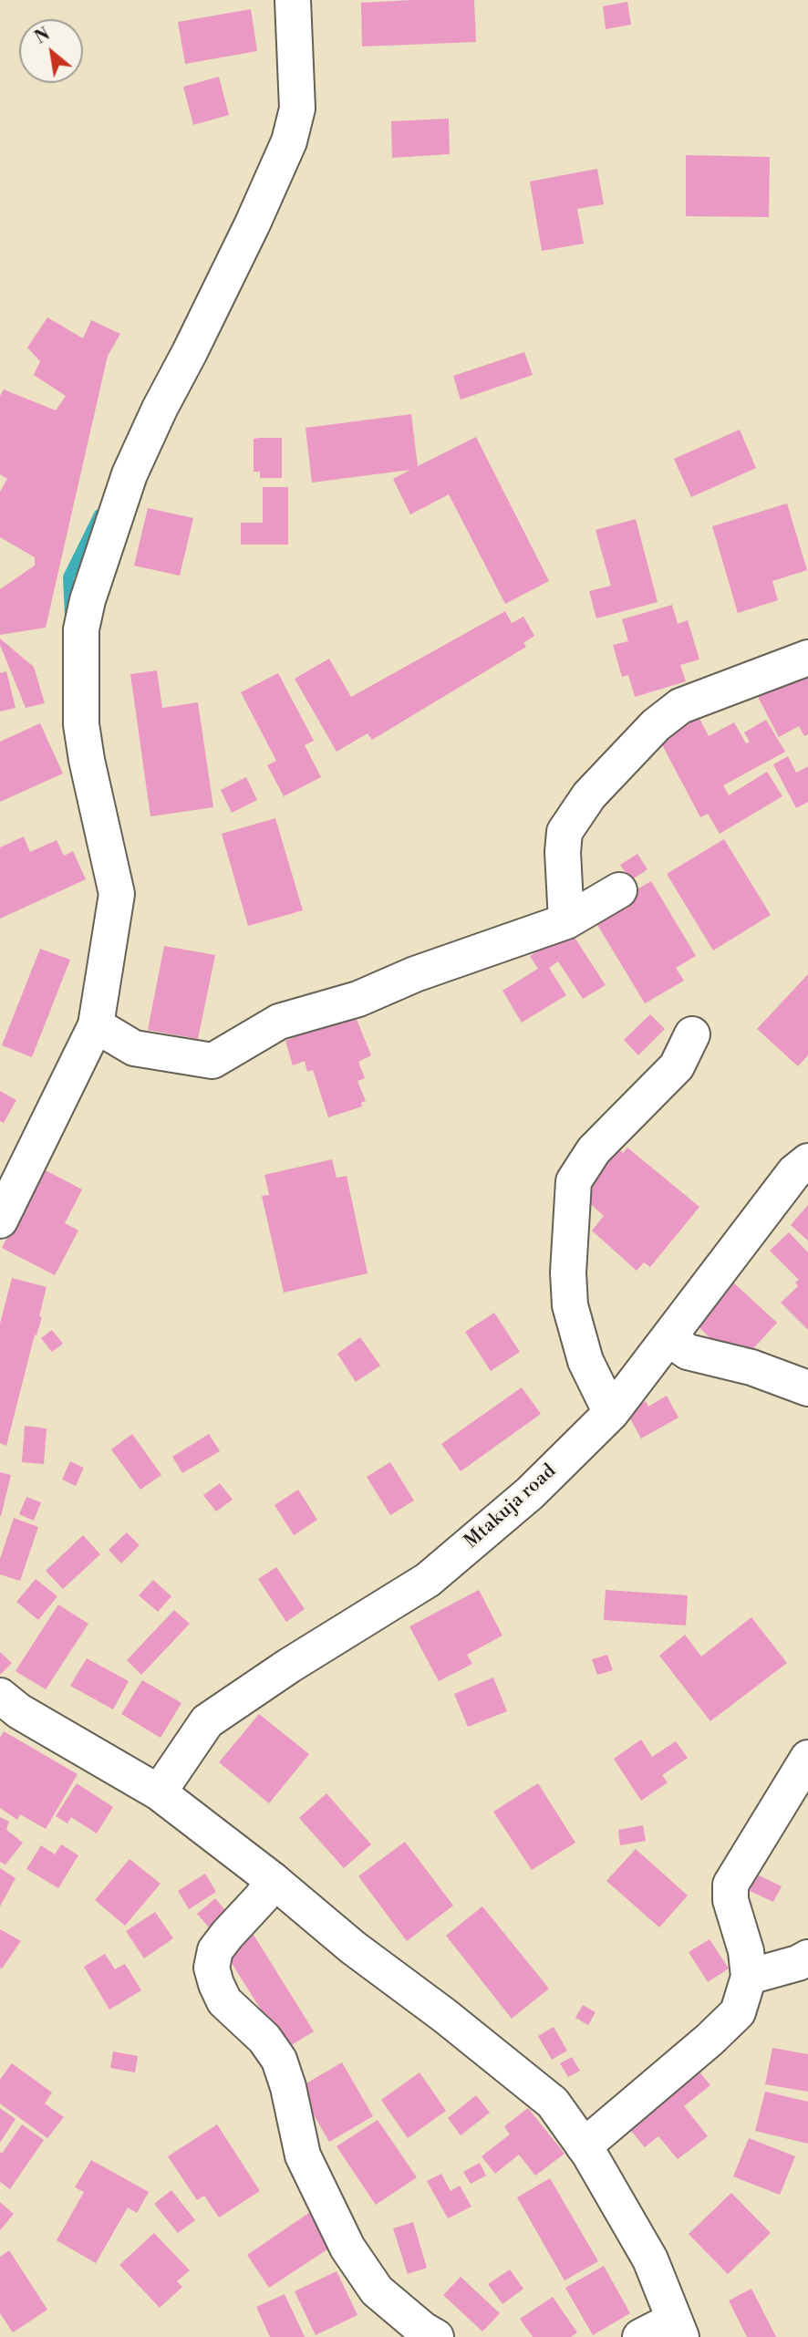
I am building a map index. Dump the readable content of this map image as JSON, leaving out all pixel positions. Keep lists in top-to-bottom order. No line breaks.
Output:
{"streets":{"street":["Mtakuja road"]},"north":"top left"}
